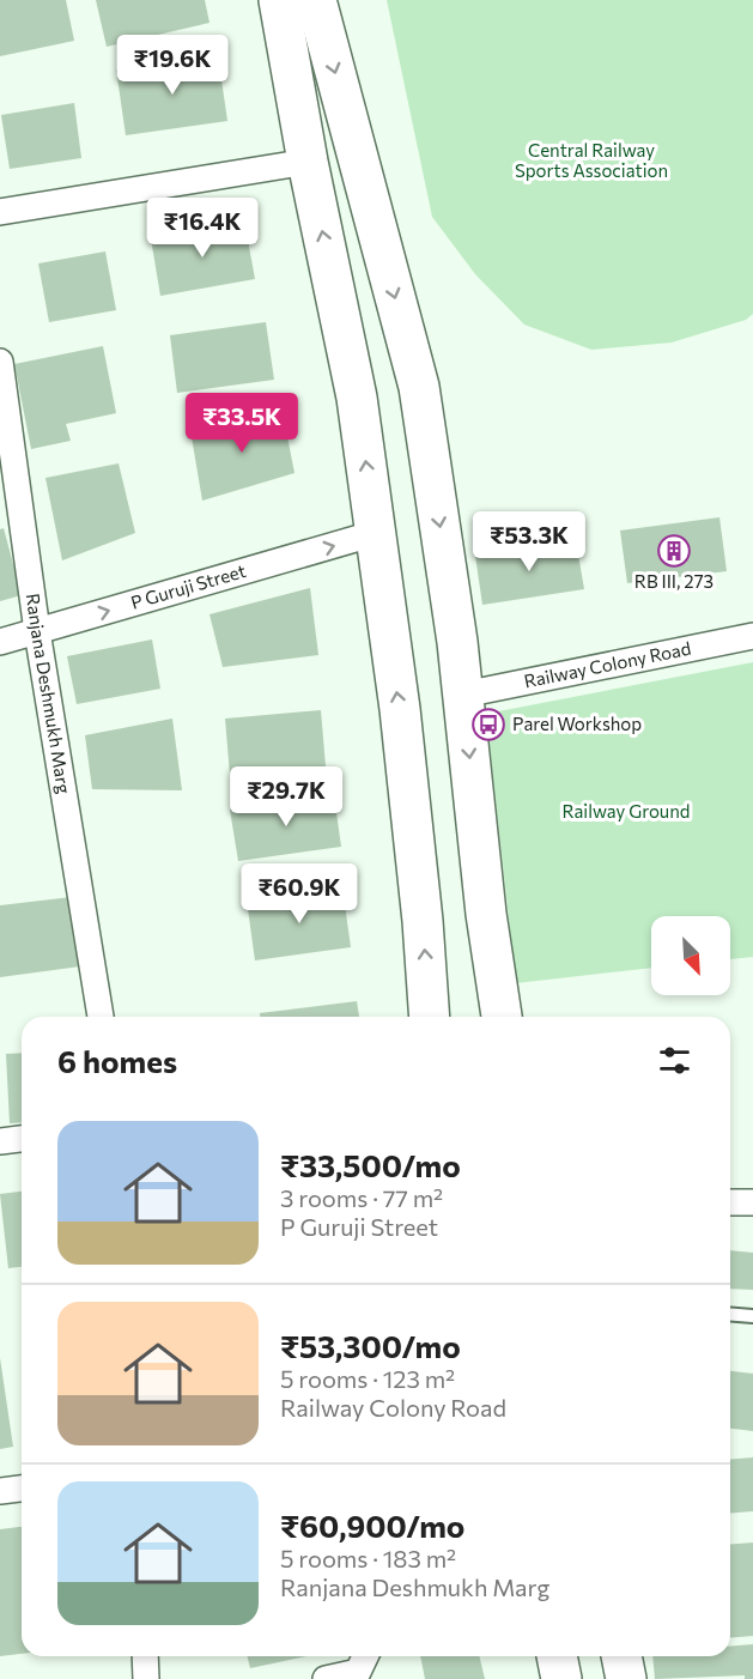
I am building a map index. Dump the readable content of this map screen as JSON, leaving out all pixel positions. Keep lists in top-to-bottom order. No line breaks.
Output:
{"streets":{"street":["P Guruji Street","Railway Colony Road","Ranjana Deshmukh Marg"]},"crossings":[["P Guruji Street","Ranjana Deshmukh Marg"]],"one_way":["P Guruji Street"],"parks":["Central Railway Sports Association","Railway Ground"],"places":{"building":["RB III, 273"],"bus stop":["Parel Workshop"]},"north":"bottom right","page":{"price":["₹19.6K","₹16.4K","₹33.5K","₹53.3K","₹29.7K","₹60.9K"],"heading":"6 homes","list":[{"name":"₹33,500/mo","note":"3 rooms · 77 m² · P Guruji Street"},{"name":"₹53,300/mo","note":"5 rooms · 123 m² · Railway Colony Road"},{"name":"₹60,900/mo","note":"5 rooms · 183 m² · Ranjana Deshmukh Marg"}]}}
